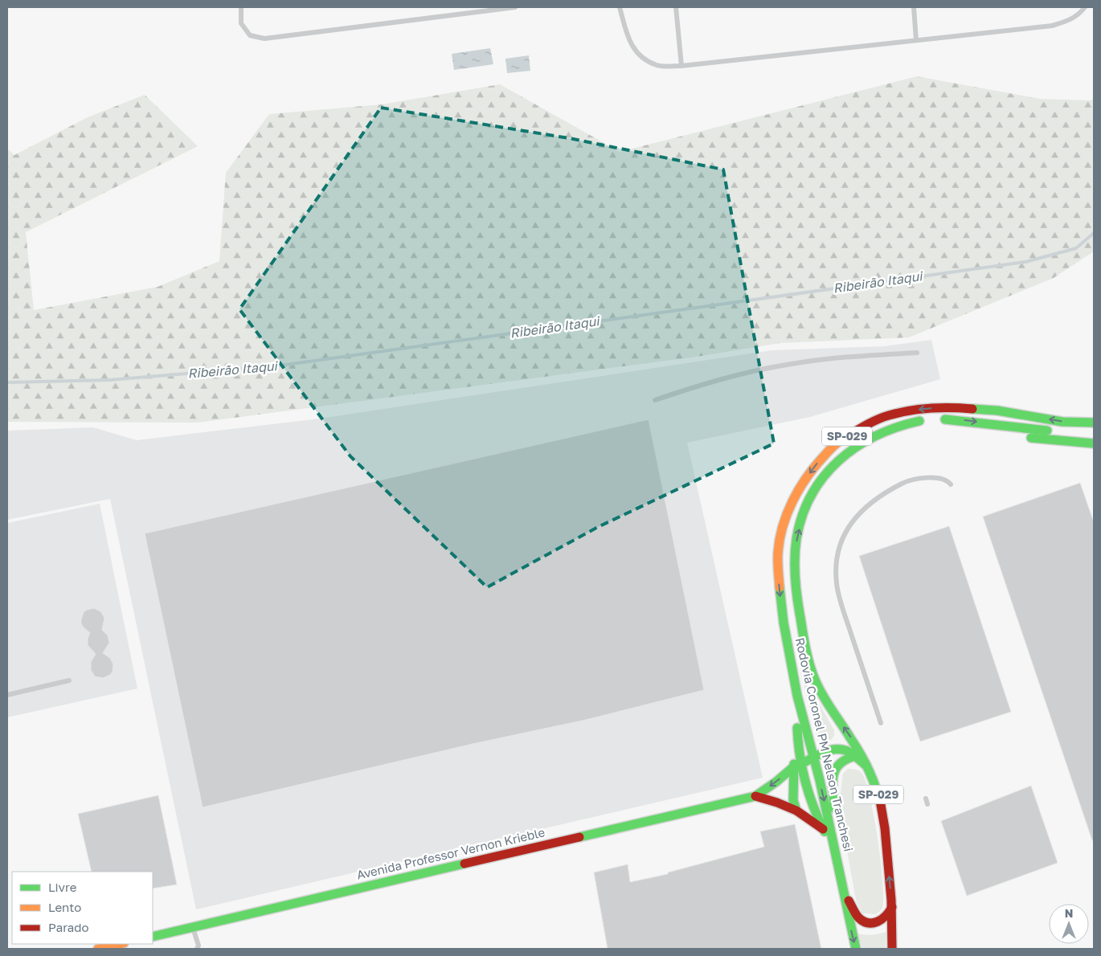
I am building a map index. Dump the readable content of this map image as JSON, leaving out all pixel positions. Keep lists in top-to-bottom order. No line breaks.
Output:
{"streets":{"main road":["SP-029","Rodovia Coronel PM Nelson Tranchesi","Avenida Professor Vernon Krieble"]},"crossings":[["SP-029","Rodovia Coronel PM Nelson Tranchesi"],["SP-029","Avenida Professor Vernon Krieble"]],"water":["Ribeirão Itaqui"],"legend":["Livre","Lento","Parado"],"north":"top"}
